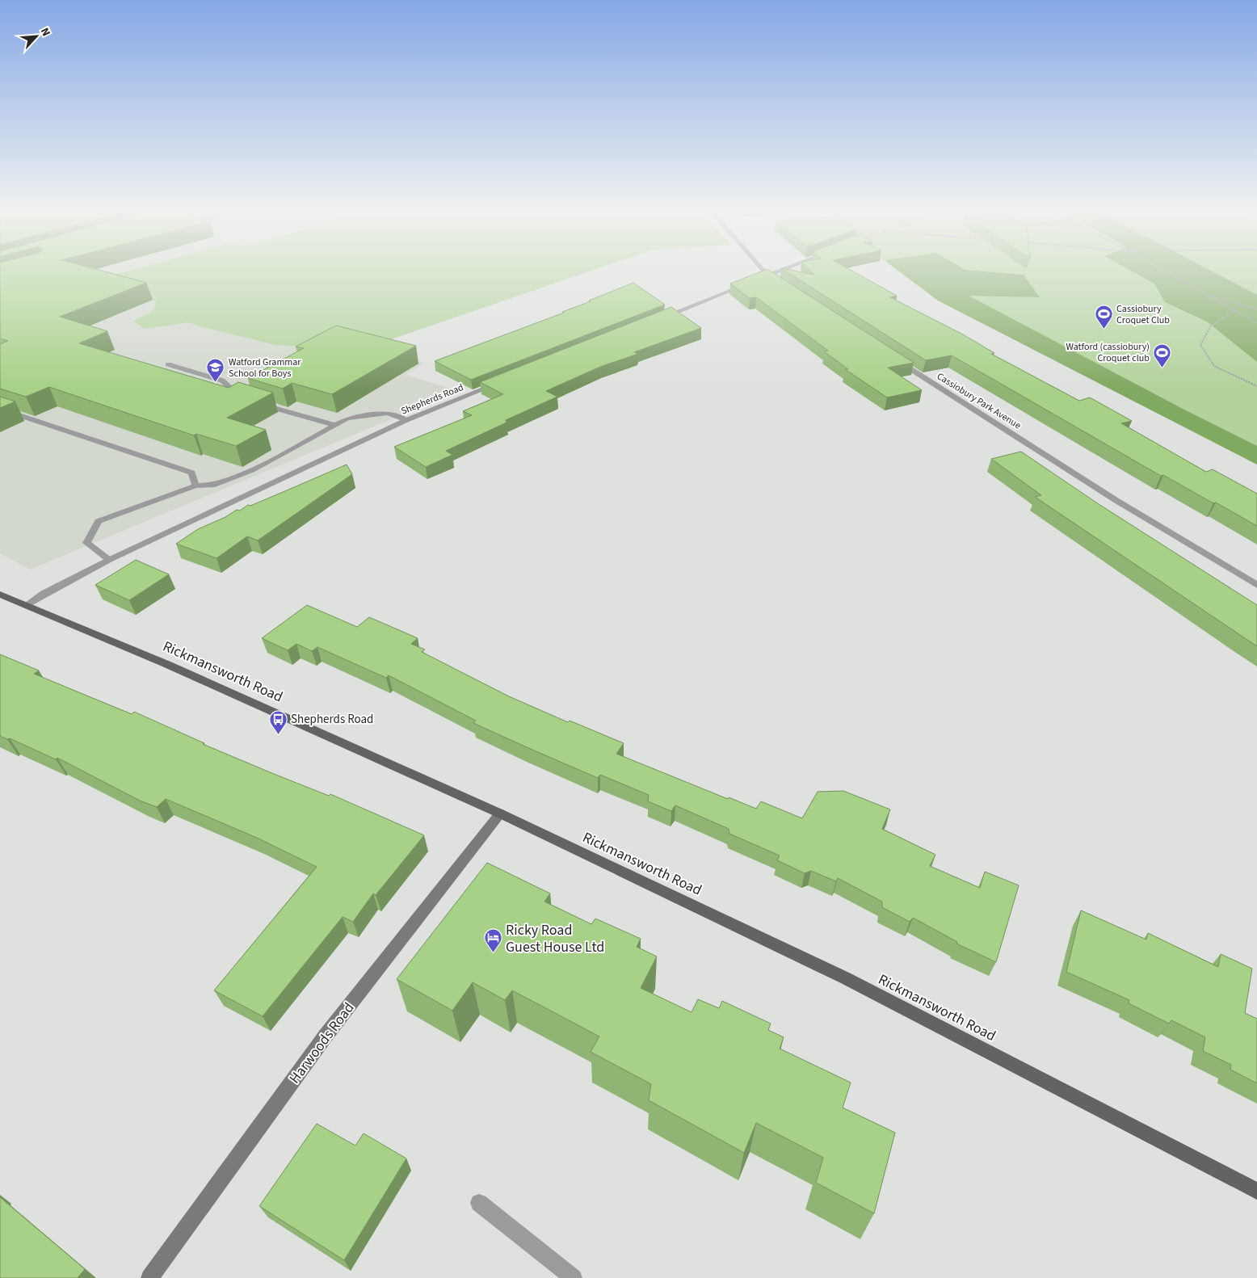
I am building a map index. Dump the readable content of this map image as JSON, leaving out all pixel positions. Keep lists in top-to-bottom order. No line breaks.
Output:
{"streets":{"main road":["Rickmansworth Road"],"street":["Shepherds Road","Cassiobury Park Avenue","Harwoods Road"]},"crossings":[["Shepherds Road","Rickmansworth Road"],["Rickmansworth Road","Harwoods Road"]],"places":{"sports":["Cassiobury Croquet Club","Watford (cassiobury) Croquet club"],"school or university":["Watford Grammar School for Boys"],"bus stop":["Shepherds Road"],"hotel":["Ricky Road Guest House Ltd"]},"north":"top right"}
